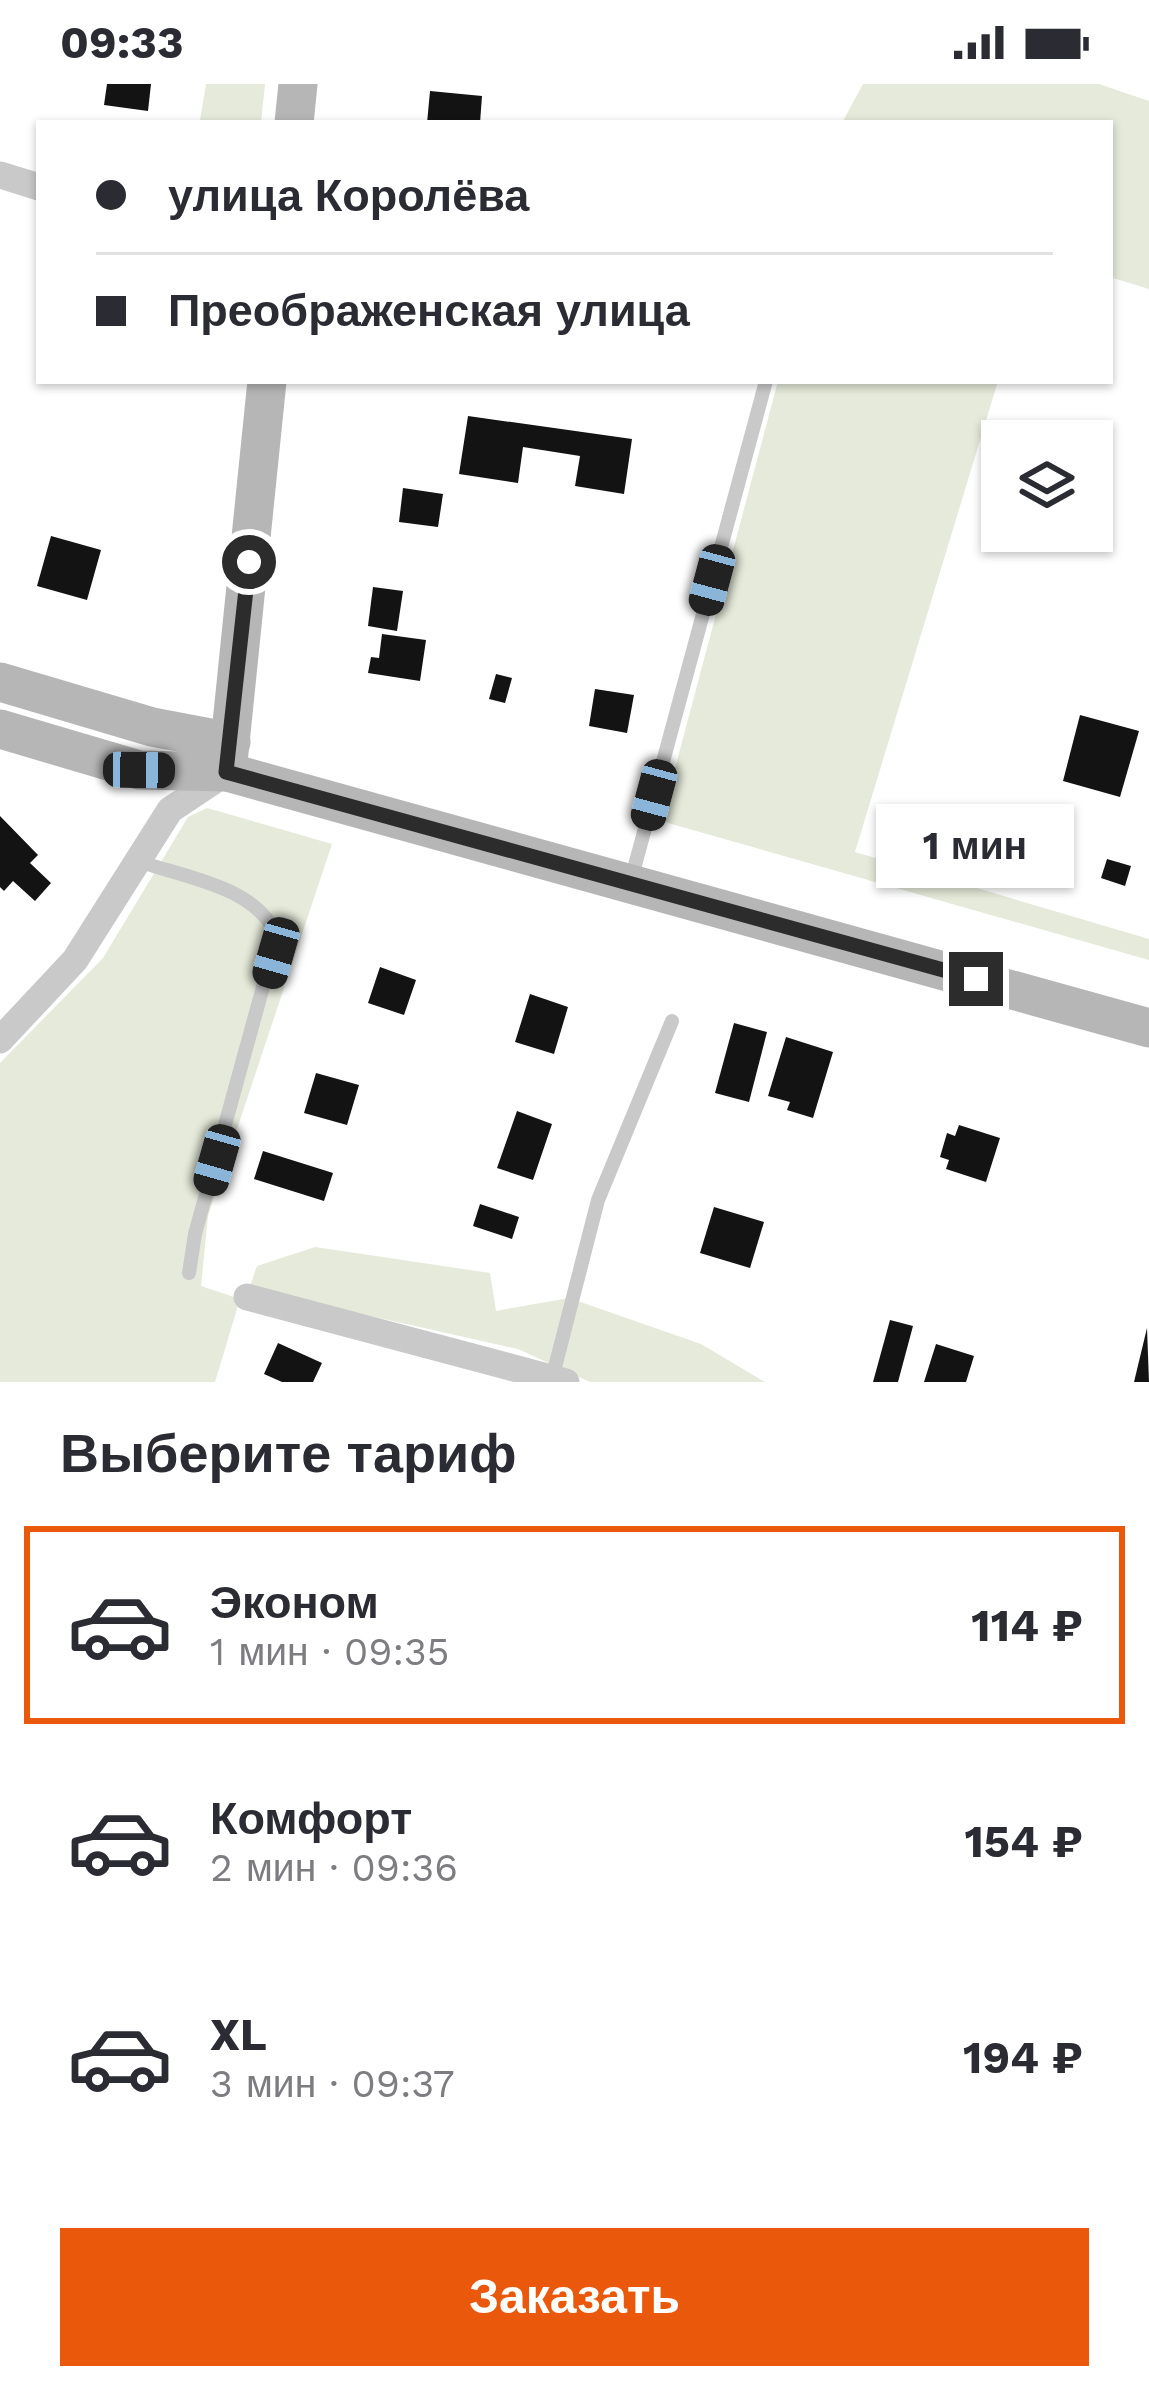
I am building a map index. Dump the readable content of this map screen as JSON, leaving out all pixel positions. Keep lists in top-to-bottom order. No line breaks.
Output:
{"page":{"status":"09:33","banner":["улица Королёва","Преображенская улица"],"bubble":"1 мин","heading":"Выберите тариф","list":[{"name":"Эконом","note":"1 мин · 09:35","value":"114 ₽"},{"name":"Комфорт","note":"2 мин · 09:36","value":"154 ₽"},{"name":"XL","note":"3 мин · 09:37","value":"194 ₽"}],"buttons":"Заказать"}}
